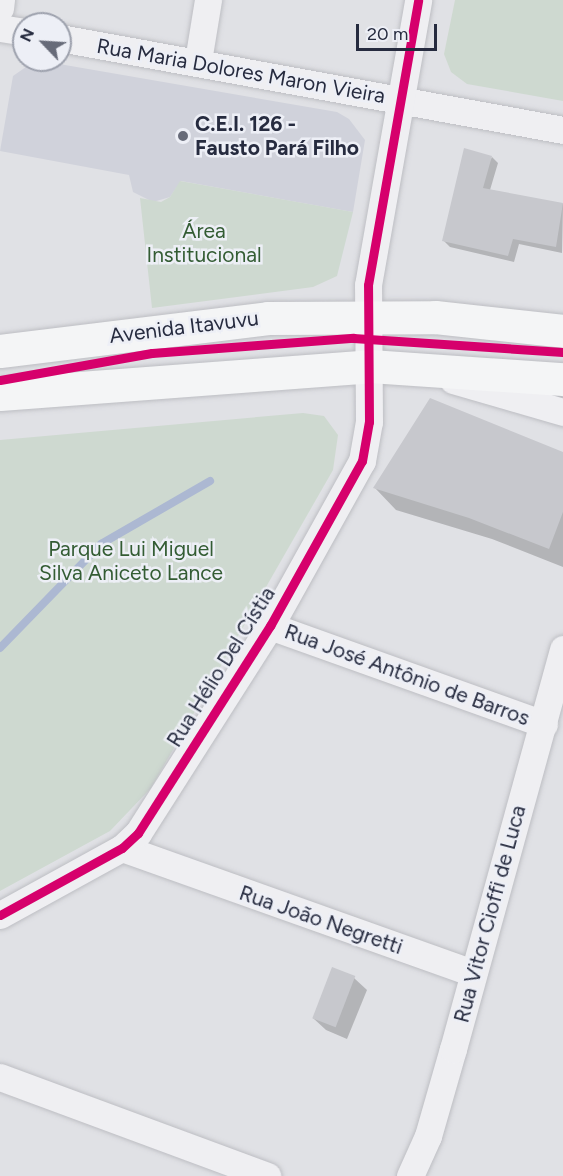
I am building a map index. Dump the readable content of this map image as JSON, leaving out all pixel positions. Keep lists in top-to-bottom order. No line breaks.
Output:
{"streets":{"main road":["Avenida Itavuvu"],"street":["Rua Maria Dolores Maron Vieira","Rua Hélio Del Cístia","Rua José Antônio de Barros","Rua Vitor Cioffi de Luca","Rua João Negretti"]},"crossings":[["Rua Hélio Del Cístia","Rua José Antônio de Barros"],["Rua Hélio Del Cístia","Rua João Negretti"],["Rua José Antônio de Barros","Rua Vitor Cioffi de Luca"],["Rua Vitor Cioffi de Luca","Rua João Negretti"]],"parks":["Área Institucional","Parque Lui Miguel Silva Aniceto Lance"],"places":["C.E.I. 126 - Fausto Pará Filho"],"scale_bar":"20 m","north":"top left"}
